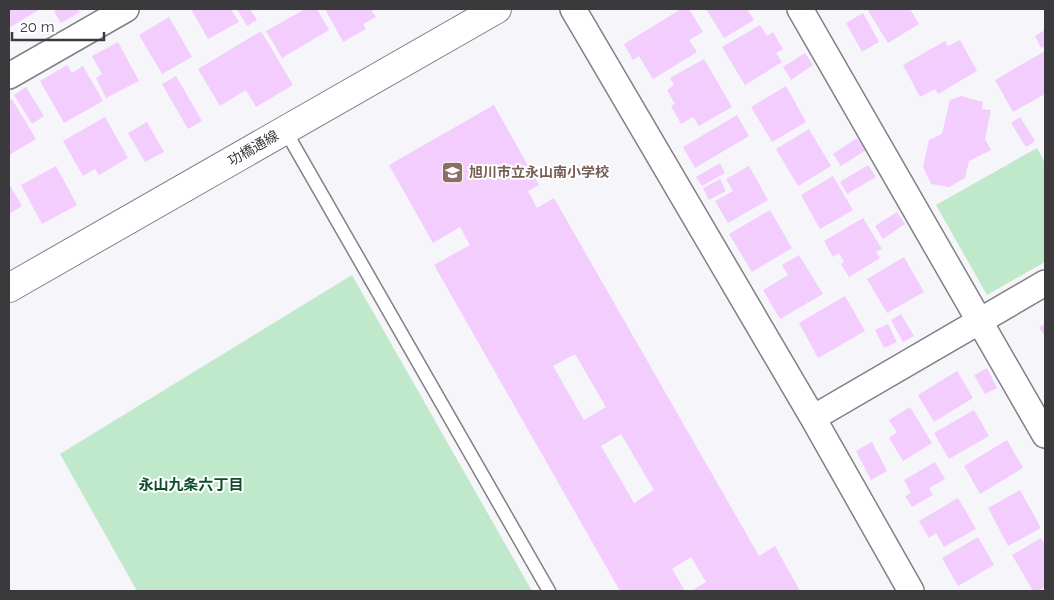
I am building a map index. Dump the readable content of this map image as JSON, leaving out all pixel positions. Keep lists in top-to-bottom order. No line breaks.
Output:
{"streets":{"street":["功橋通線"]},"districts":["永山九条六丁目"],"places":{"school or university":["旭川市立永山南小学校"]},"scale_bar":"20 m"}
